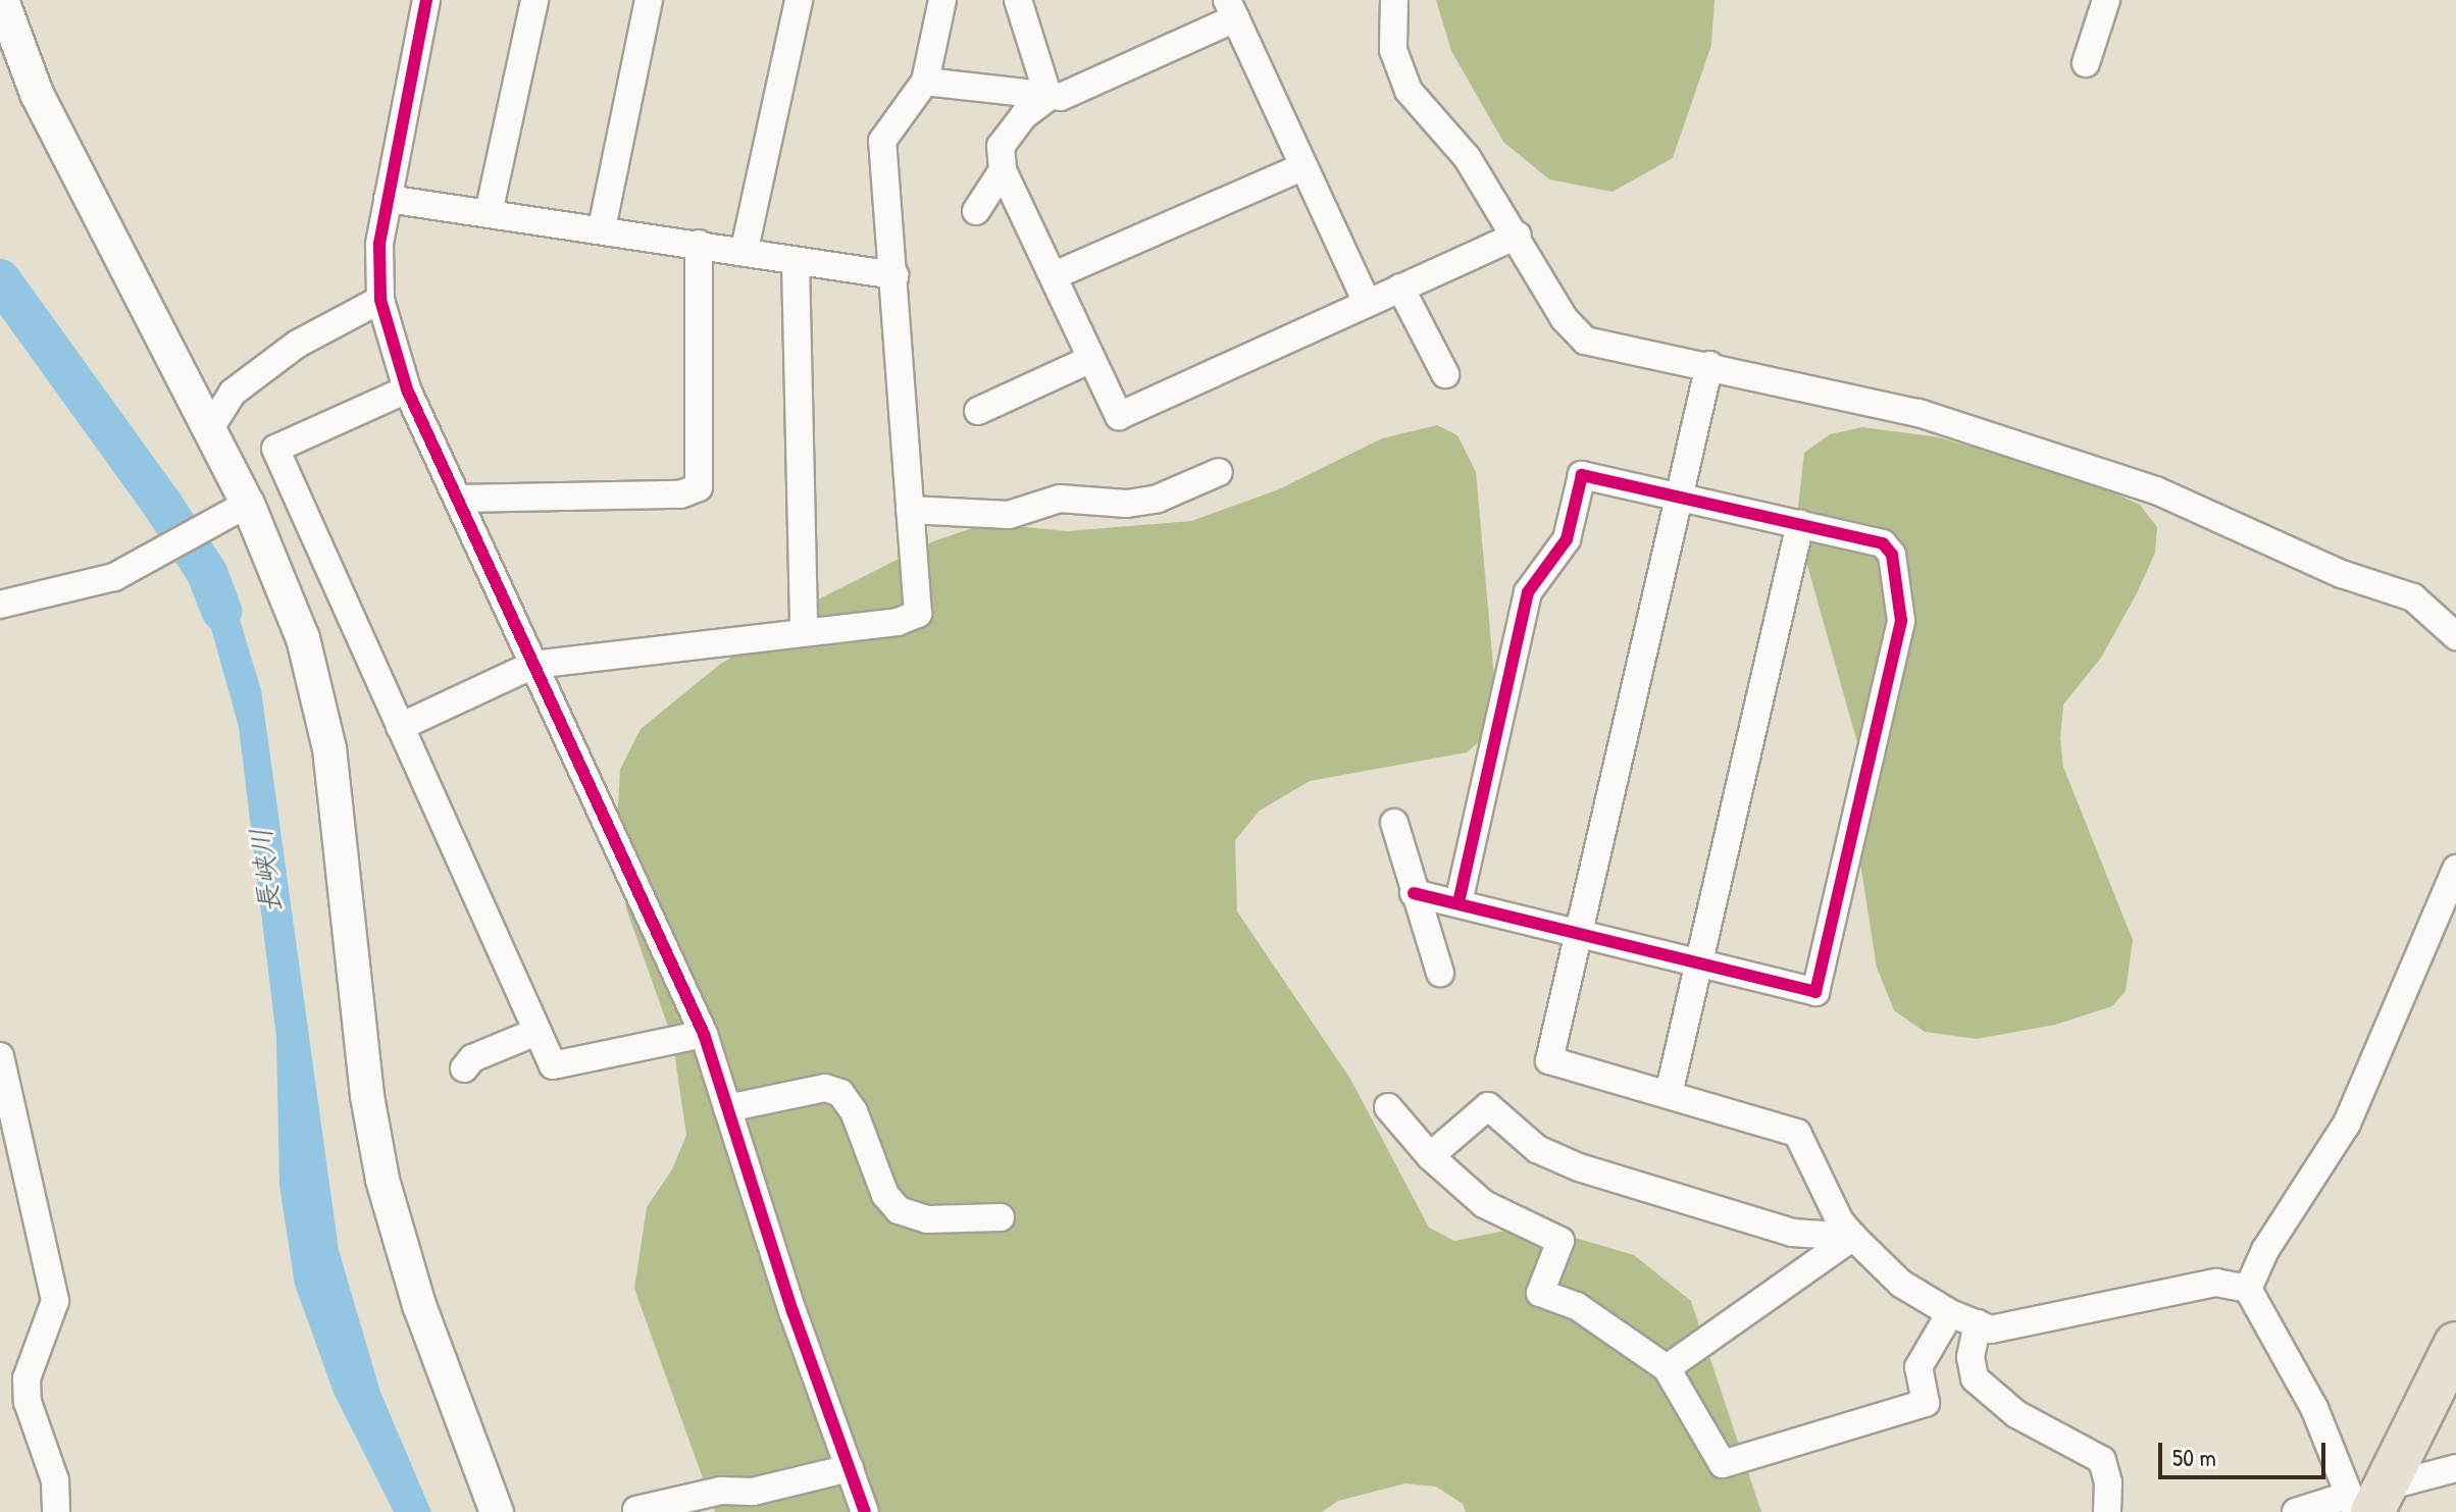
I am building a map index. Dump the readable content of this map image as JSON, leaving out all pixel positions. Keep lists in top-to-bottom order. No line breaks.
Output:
{"water":["長峡川"],"scale_bar":"50 m"}
